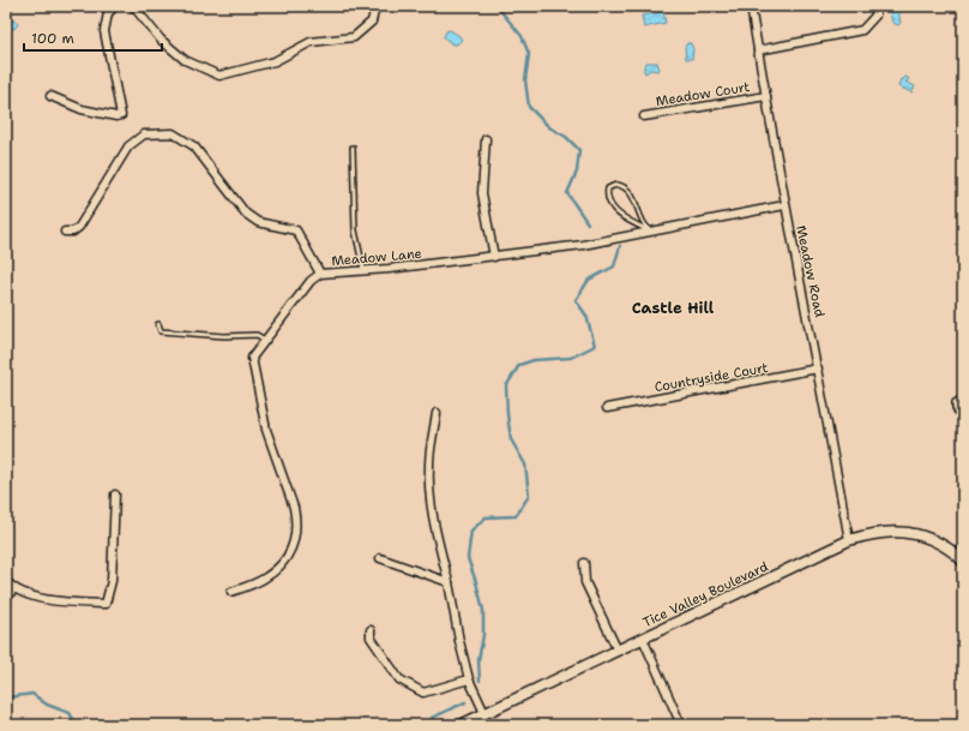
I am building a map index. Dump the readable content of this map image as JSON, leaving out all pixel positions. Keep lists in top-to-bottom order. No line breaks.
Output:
{"streets":{"street":["Meadow Court","Meadow Lane","Meadow Road","Countryside Court","Tice Valley Boulevard"]},"crossings":[["Meadow Court","Meadow Road"],["Meadow Lane","Meadow Road"],["Meadow Road","Countryside Court"],["Meadow Road","Tice Valley Boulevard"]],"districts":["Castle Hill"],"scale_bar":"100 m"}
